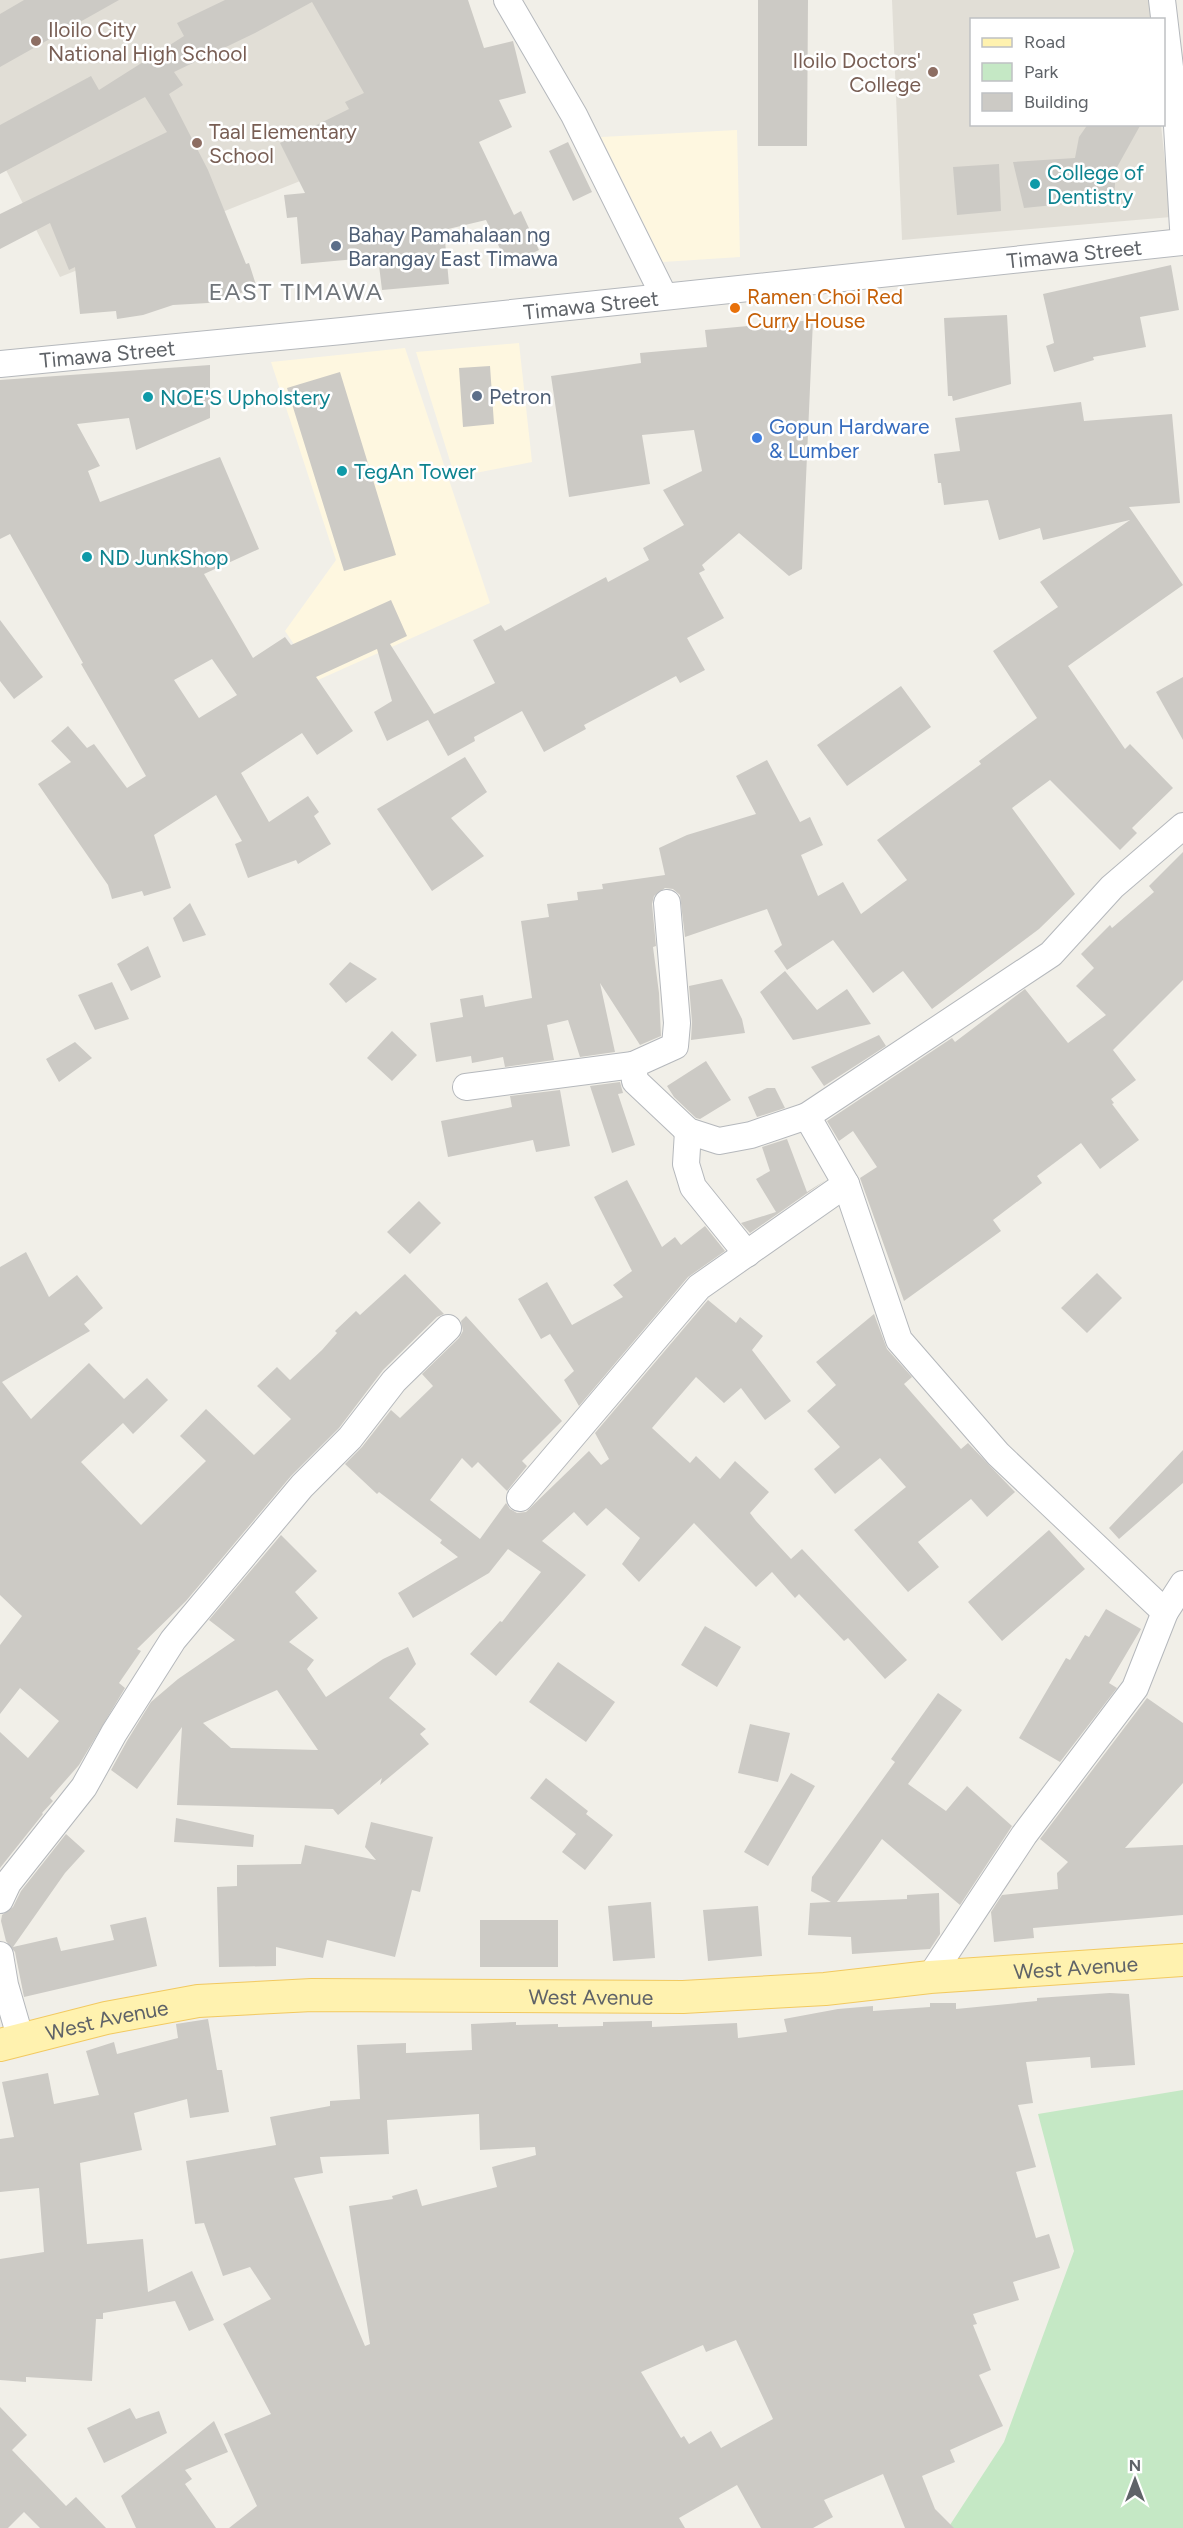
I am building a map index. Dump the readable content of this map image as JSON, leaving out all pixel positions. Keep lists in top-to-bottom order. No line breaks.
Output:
{"streets":{"main road":["West Avenue"],"street":["Timawa Street"]},"districts":["EAST TIMAWA"],"places":["Iloilo City National High School","Iloilo Doctors' College","Taal Elementary School","College of Dentistry","Bahay Pamahalaan ng Barangay East Timawa","Ramen Choi Red Curry House","Petron","NOE'S Upholstery","Gopun Hardware & Lumber","TegAn Tower","ND JunkShop"],"legend":["Road","Park","Building"],"north":"top"}
